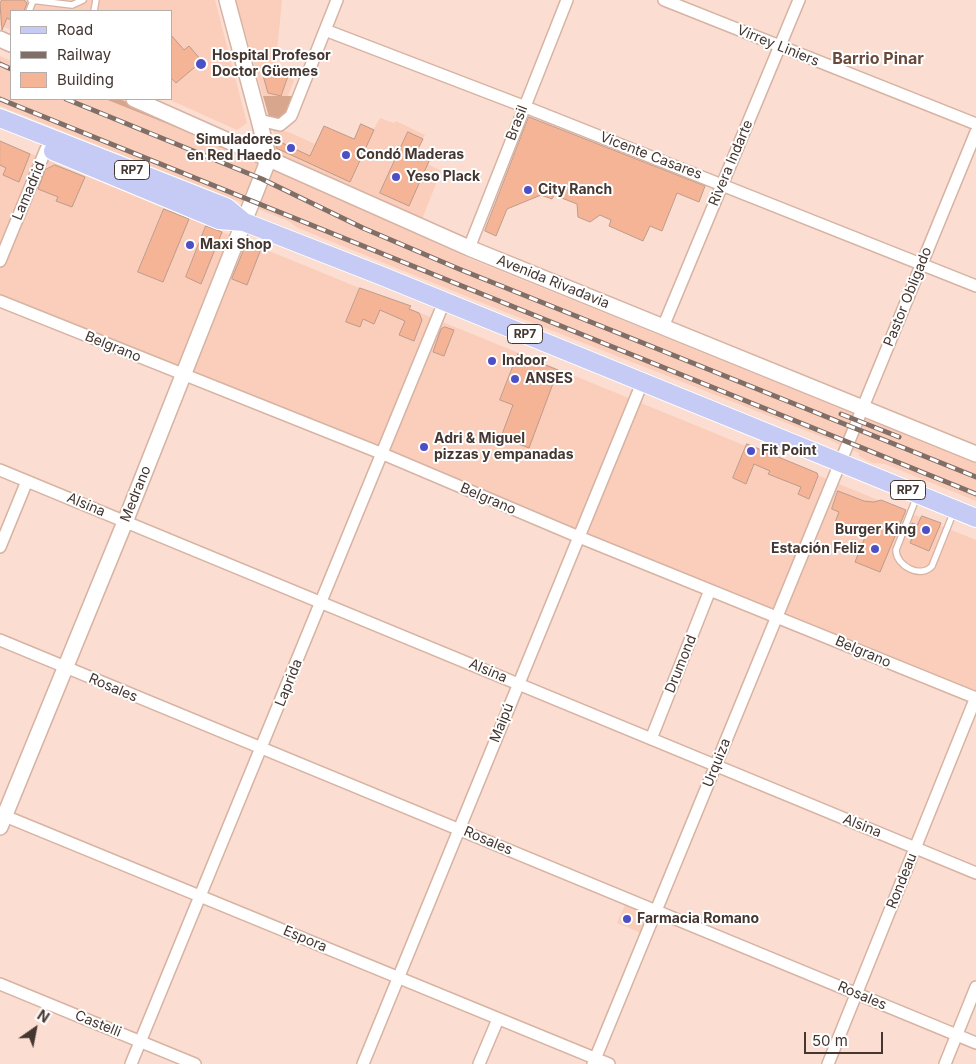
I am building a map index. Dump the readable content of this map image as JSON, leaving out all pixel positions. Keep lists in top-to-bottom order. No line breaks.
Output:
{"streets":{"main road":["RP7","Avenida Rivadavia","Medrano"],"street":["Virrey Liniers","Brasil","Vicente Casares","Rivera Indarte","Lamadrid","Pastor Obligado","Belgrano","Alsina","Drumond","Laprida","Rosales","Maipú","Urquiza","Rondeau","Espora","Castelli"]},"crossings":[["Virrey Liniers","Rivera Indarte"],["Brasil","Vicente Casares"],["Brasil","Avenida Rivadavia"],["Vicente Casares","Rivera Indarte"],["Vicente Casares","Pastor Obligado"],["Rivera Indarte","Avenida Rivadavia"],["RP7","Lamadrid"],["RP7","Pastor Obligado"],["RP7","Medrano"],["RP7","Laprida"],["RP7","Maipú"],["RP7","Urquiza"],["Avenida Rivadavia","Pastor Obligado"],["Avenida Rivadavia","Medrano"],["Pastor Obligado","Urquiza"],["Belgrano","Medrano"],["Belgrano","Drumond"],["Belgrano","Laprida"],["Belgrano","Maipú"],["Belgrano","Urquiza"],["Belgrano","Rondeau"],["Medrano","Alsina"],["Medrano","Rosales"],["Medrano","Espora"],["Alsina","Drumond"],["Alsina","Laprida"],["Alsina","Maipú"],["Alsina","Urquiza"],["Alsina","Rondeau"],["Laprida","Rosales"],["Laprida","Espora"],["Laprida","Castelli"],["Rosales","Maipú"],["Rosales","Urquiza"],["Rosales","Rondeau"],["Maipú","Espora"],["Urquiza","Espora"]],"districts":["Barrio Pinar"],"places":["Hospital Profesor Doctor Güemes","Simuladores en Red Haedo","Condó Maderas","Yeso Plack","City Ranch","Maxi Shop","Indoor","ANSES","Adri & Miguel pizzas y empanadas","Fit Point","Burger King","Estación Feliz","Farmacia Romano"],"legend":["Road","Railway","Building"],"scale_bar":"50 m","north":"top right"}
